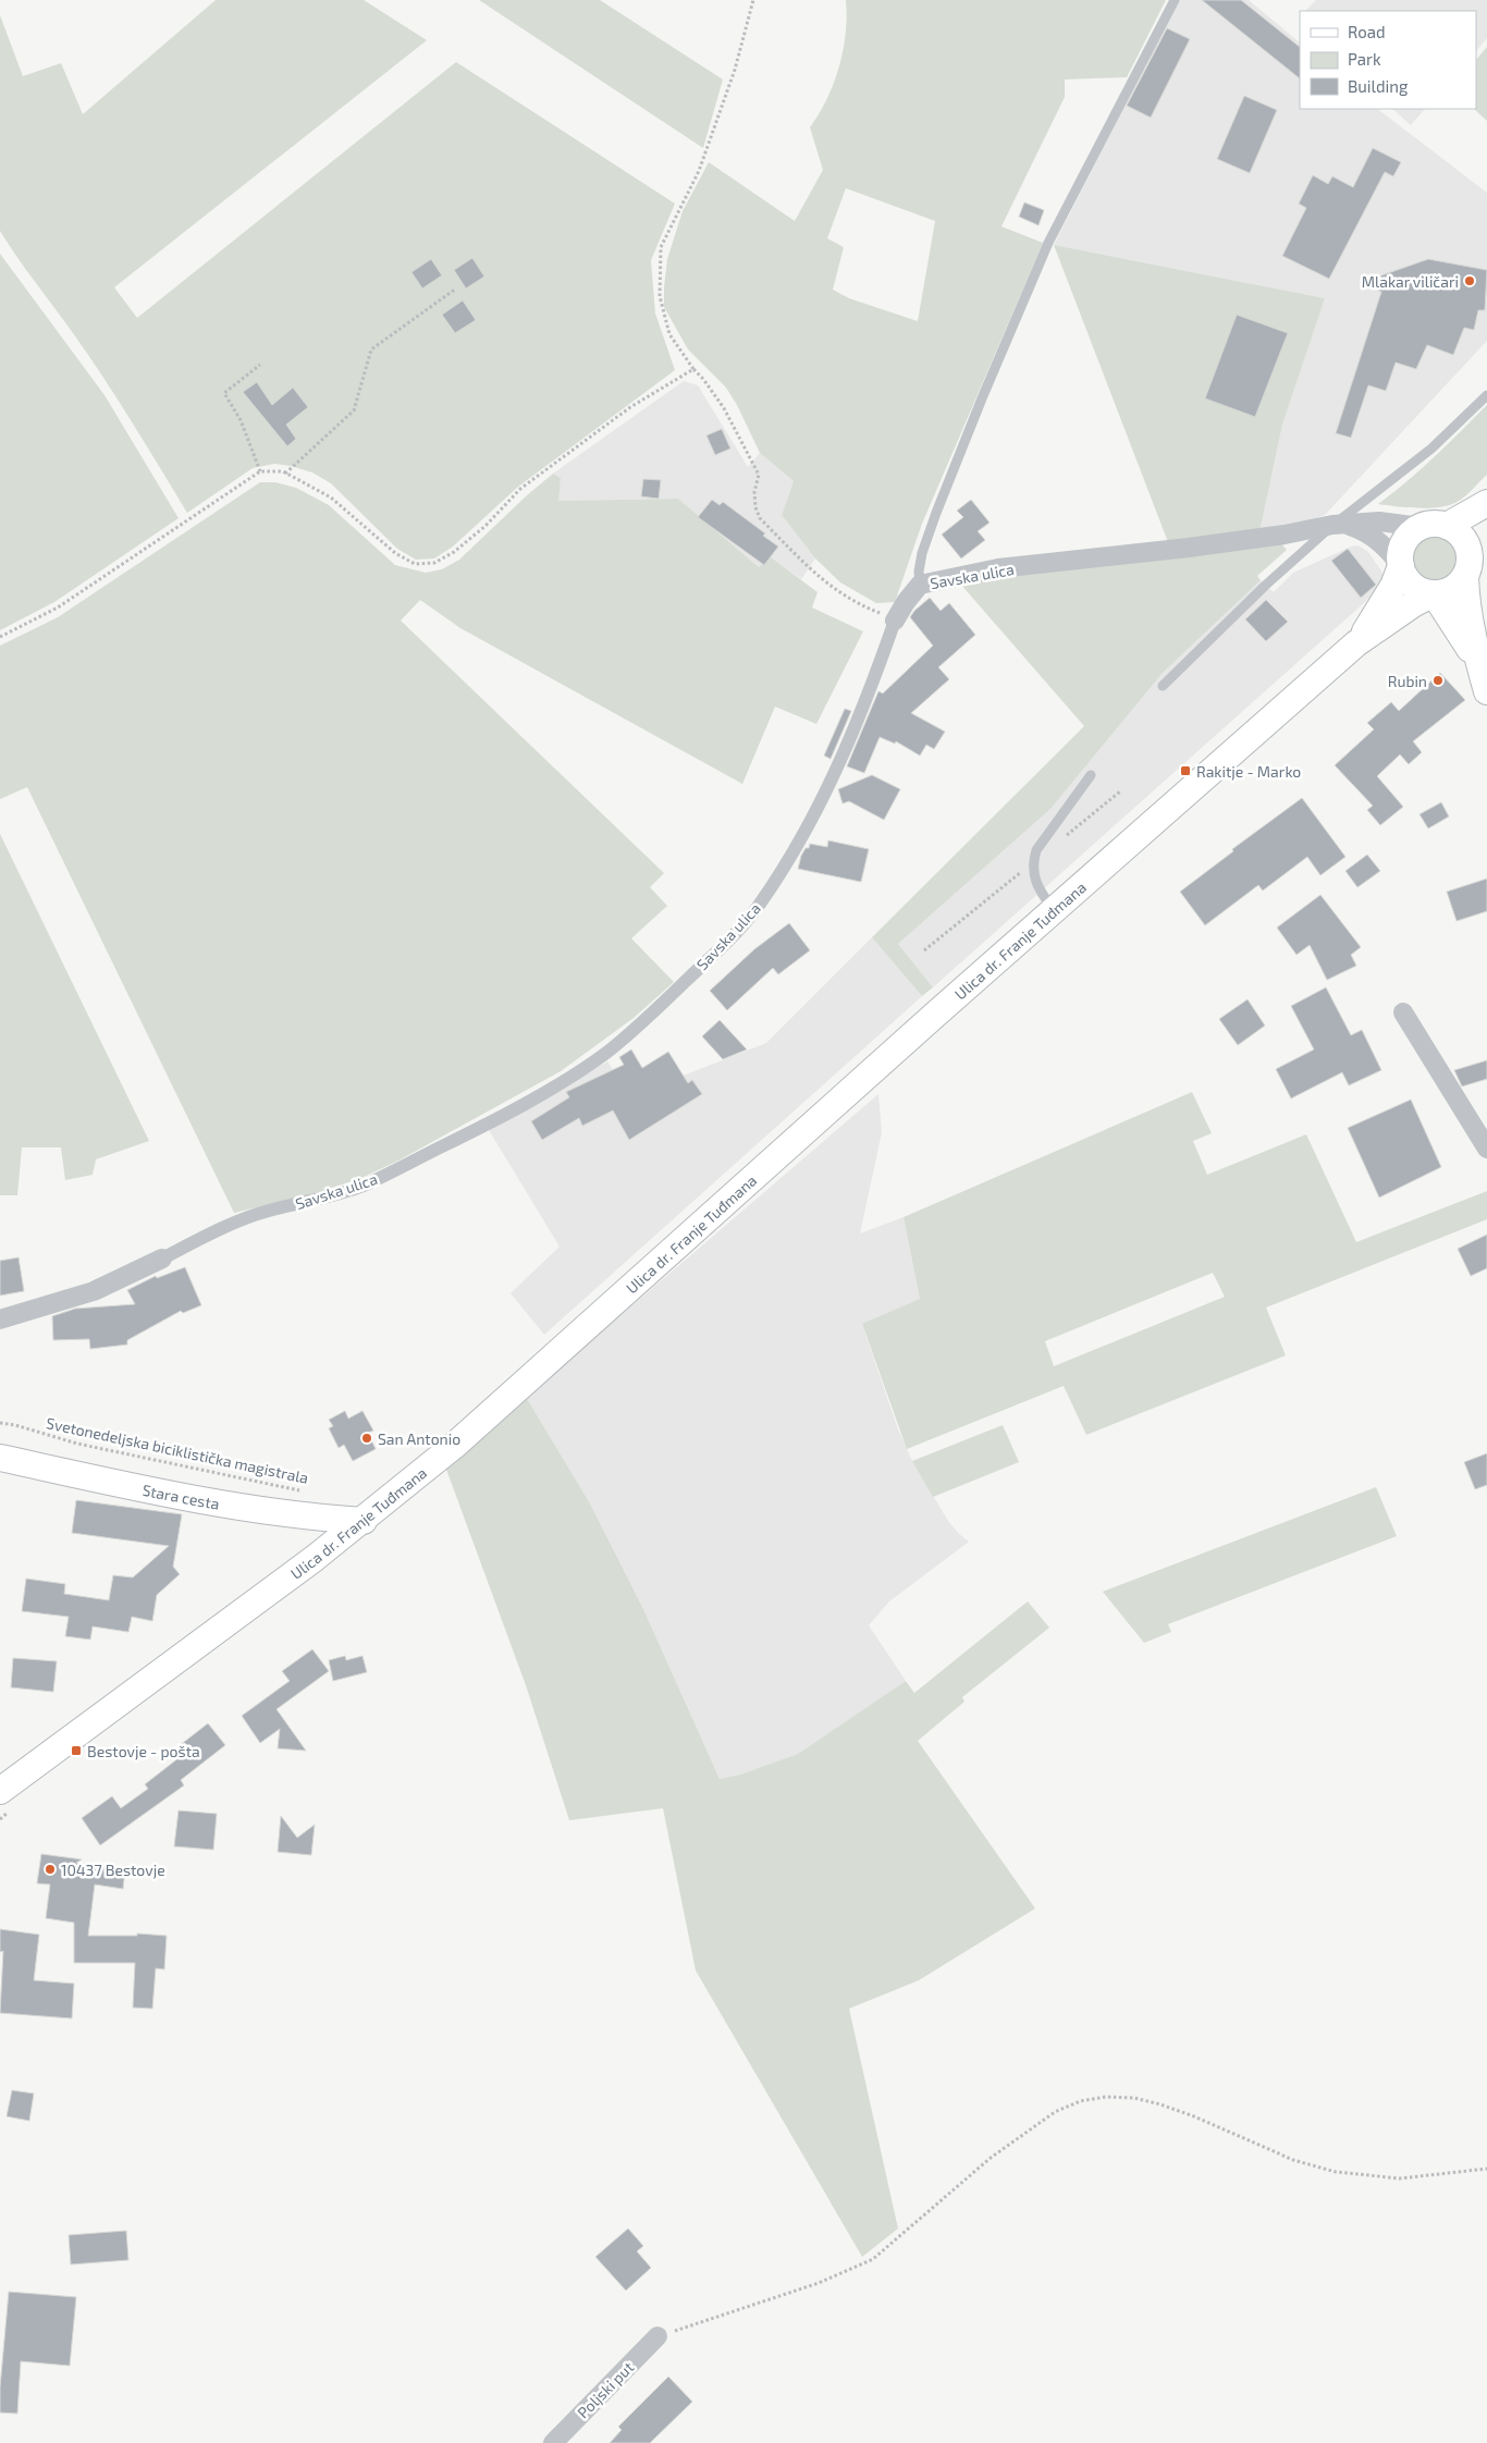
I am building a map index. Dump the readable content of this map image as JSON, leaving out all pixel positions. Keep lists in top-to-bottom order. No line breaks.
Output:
{"streets":{"main road":["Ulica dr. Franje Tuđmana","Stara cesta"],"street":["Savska ulica","Poljski put"],"path":["Svetonedeljska biciklistička magistrala"]},"crossings":[["Savska ulica","Ulica dr. Franje Tuđmana"],["Ulica dr. Franje Tuđmana","Stara cesta"]],"places":{"other":["Mlakar viličari","Rubin","San Antonio","10437 Bestovje"],"transit":["Rakitje - Marko","Bestovje - pošta"]},"legend":["Road","Park","Building"]}
